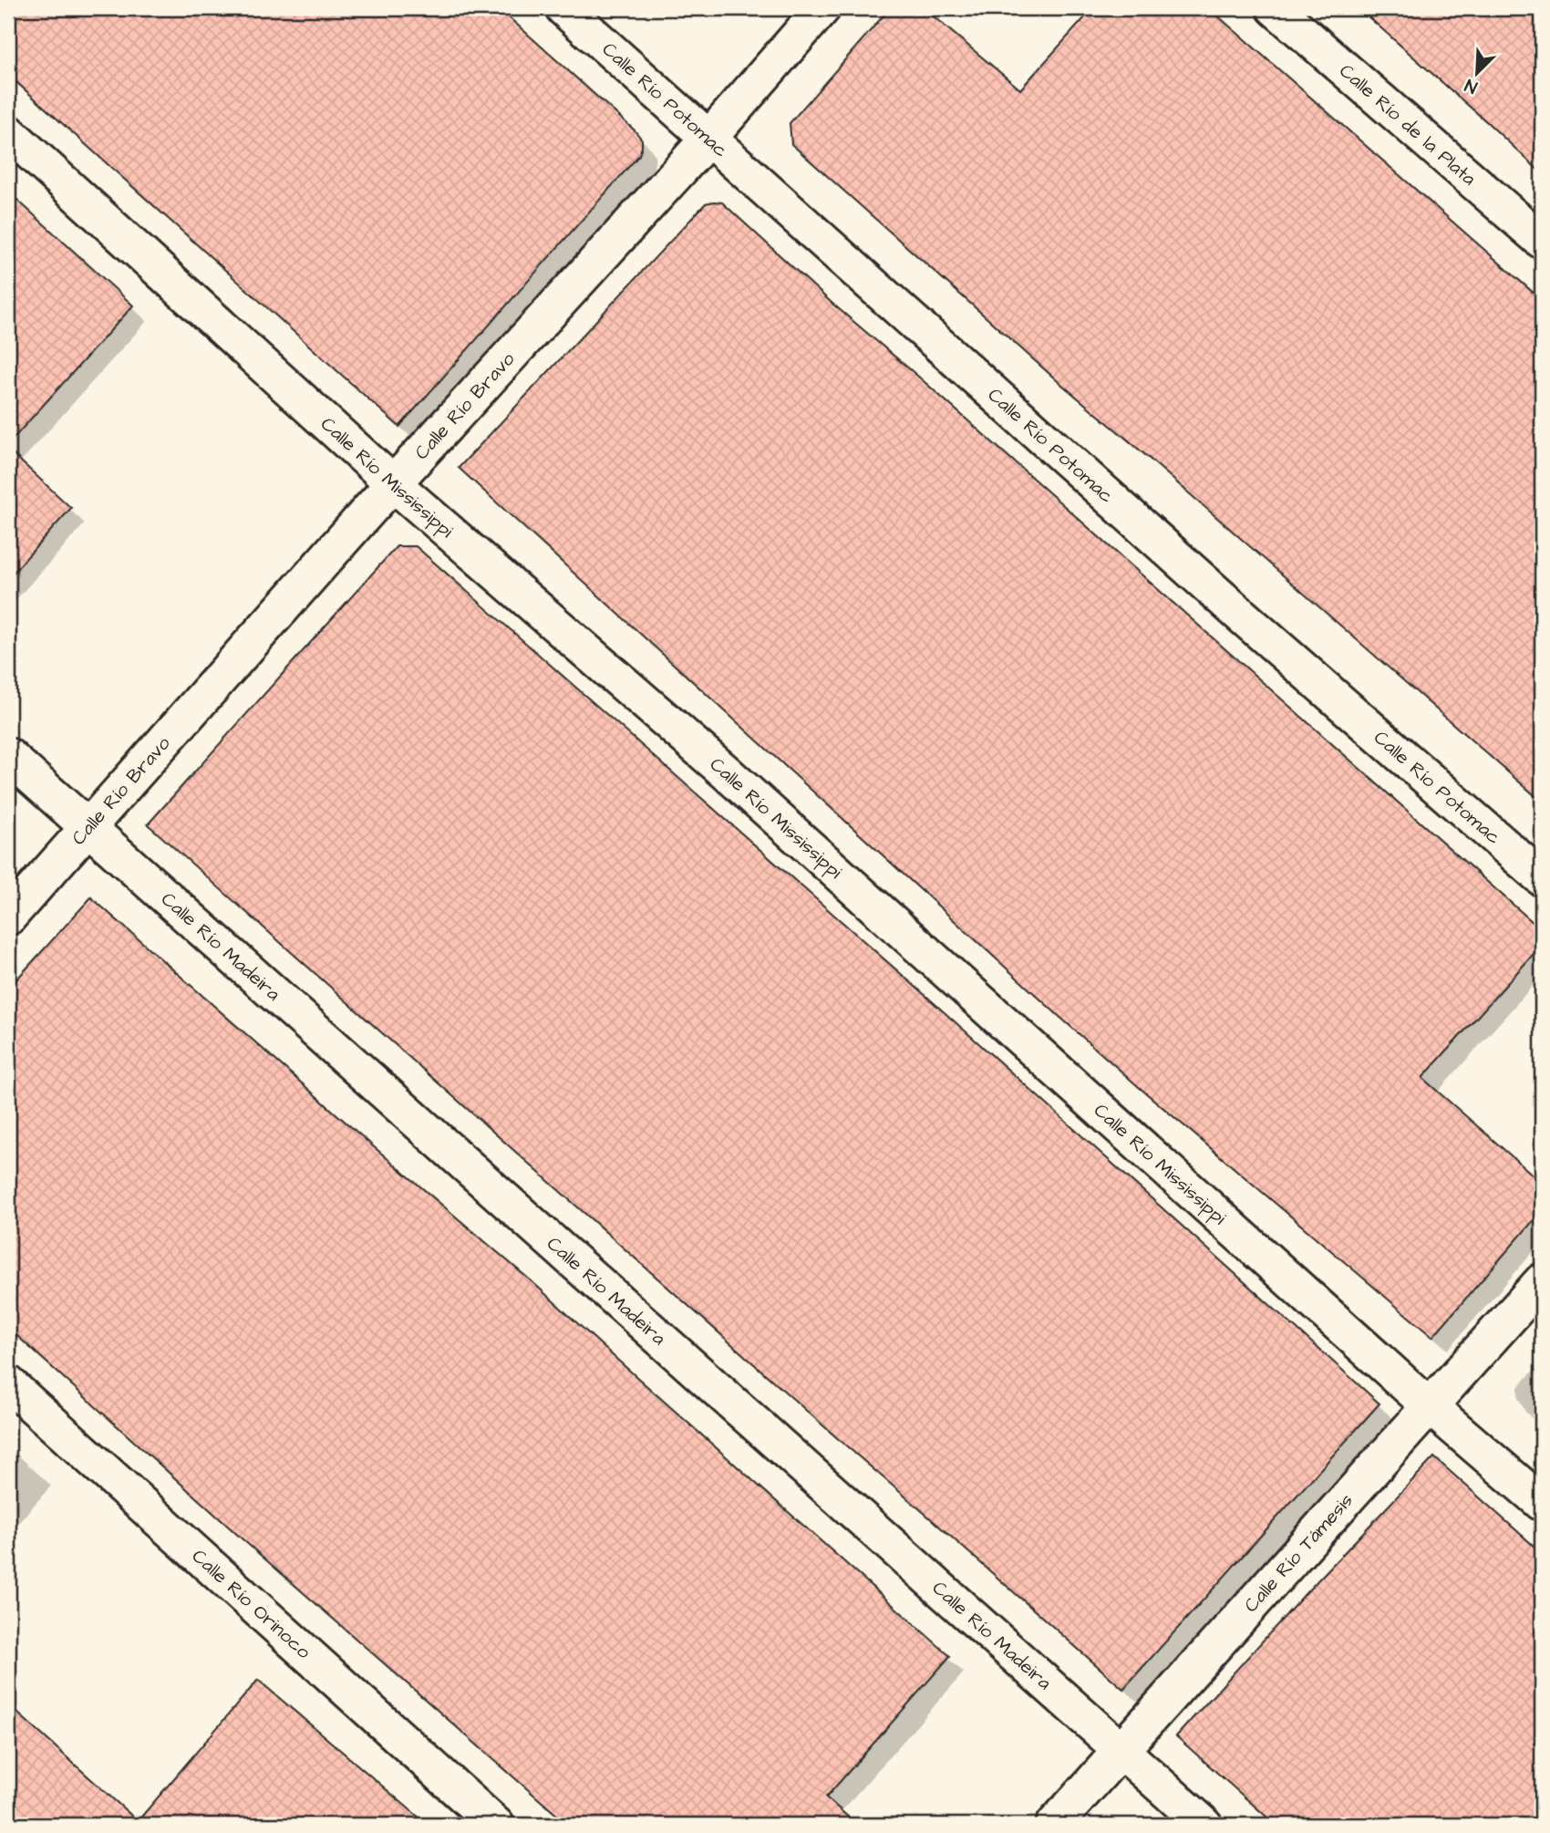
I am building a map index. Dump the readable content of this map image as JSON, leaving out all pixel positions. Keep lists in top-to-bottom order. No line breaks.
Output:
{"streets":{"street":["Calle Río Potomac","Calle Río de la Plata","Calle Río Bravo","Calle Río Mississippi","Calle Río Madeira","Calle Río Támesis","Calle Río Orinoco"]},"crossings":[["Calle Río Potomac","Calle Río Bravo"],["Calle Río Bravo","Calle Río Mississippi"],["Calle Río Bravo","Calle Río Madeira"],["Calle Río Mississippi","Calle Río Támesis"],["Calle Río Madeira","Calle Río Támesis"]],"north":"bottom left"}
